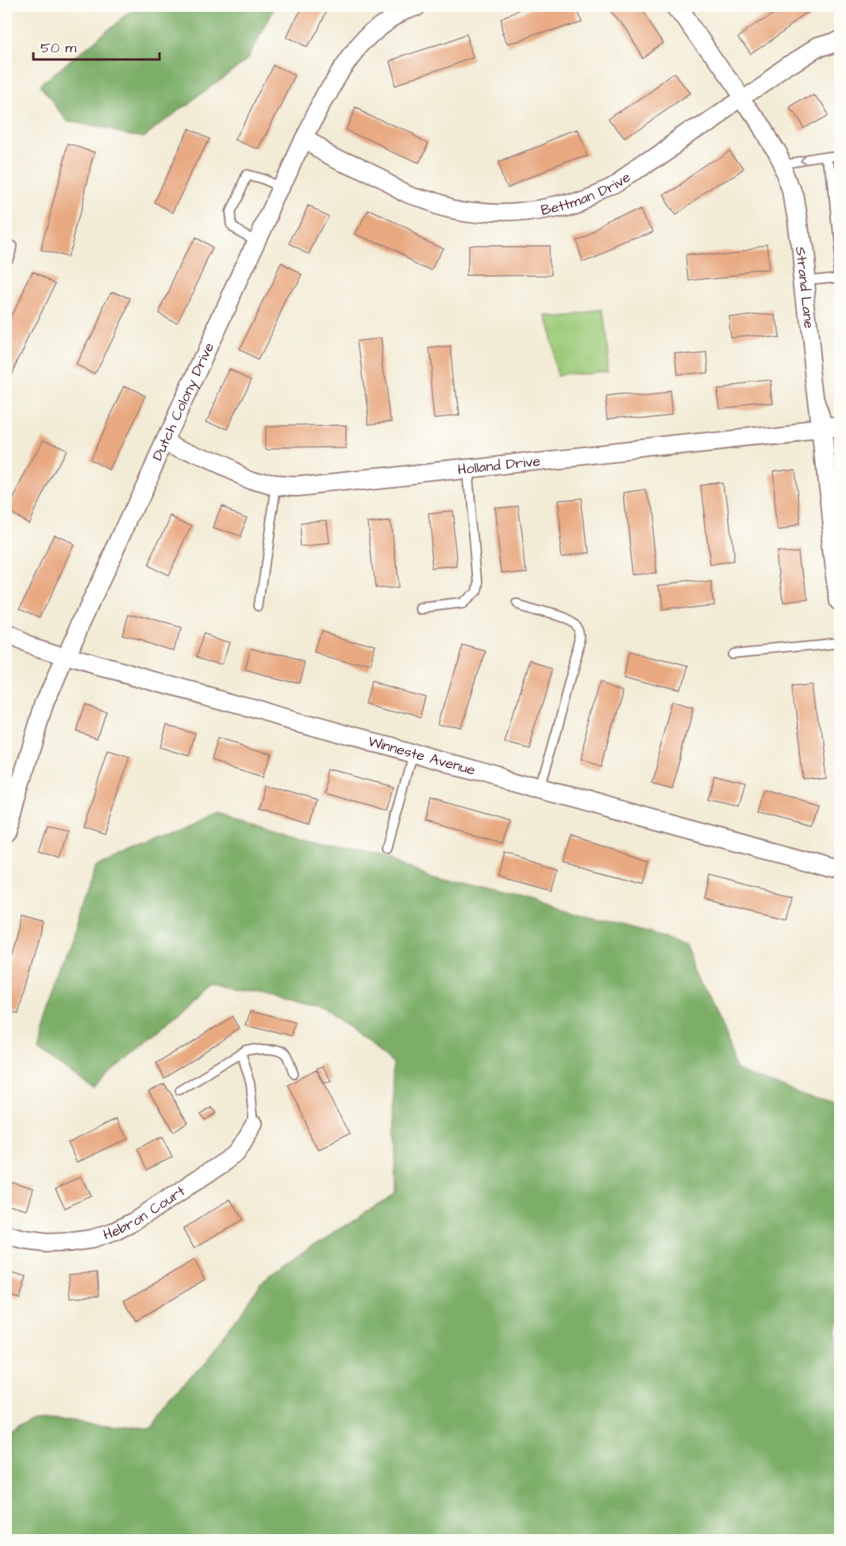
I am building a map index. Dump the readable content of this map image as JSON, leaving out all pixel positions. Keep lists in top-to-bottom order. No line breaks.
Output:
{"streets":{"street":["Bettman Drive","Strand Lane","Dutch Colony Drive","Holland Drive","Winneste Avenue","Hebron Court"]},"crossings":[["Bettman Drive","Strand Lane"],["Bettman Drive","Dutch Colony Drive"],["Strand Lane","Holland Drive"],["Dutch Colony Drive","Holland Drive"],["Dutch Colony Drive","Winneste Avenue"]],"scale_bar":"50 m"}
